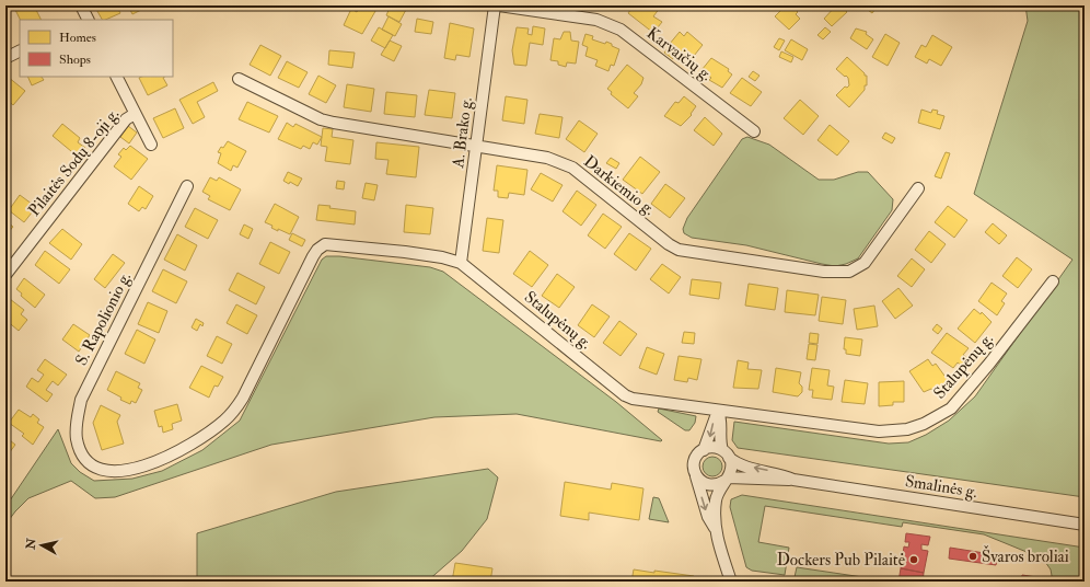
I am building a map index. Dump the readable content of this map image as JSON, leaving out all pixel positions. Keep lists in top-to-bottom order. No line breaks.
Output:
{"streets":{"street":["Karvaičių g.","A. Brako g.","Pilaitės Sodų 8-oji g.","Darkiemio g.","S. Rapolionio g.","Stalupėnų g.","Smalinės g."]},"crossings":[["A. Brako g.","Darkiemio g."],["A. Brako g.","Stalupėnų g."],["S. Rapolionio g.","Stalupėnų g."]],"places":["Švaros broliai","Dockers Pub Pilaitė"],"legend":["Homes","Shops"],"north":"left"}
